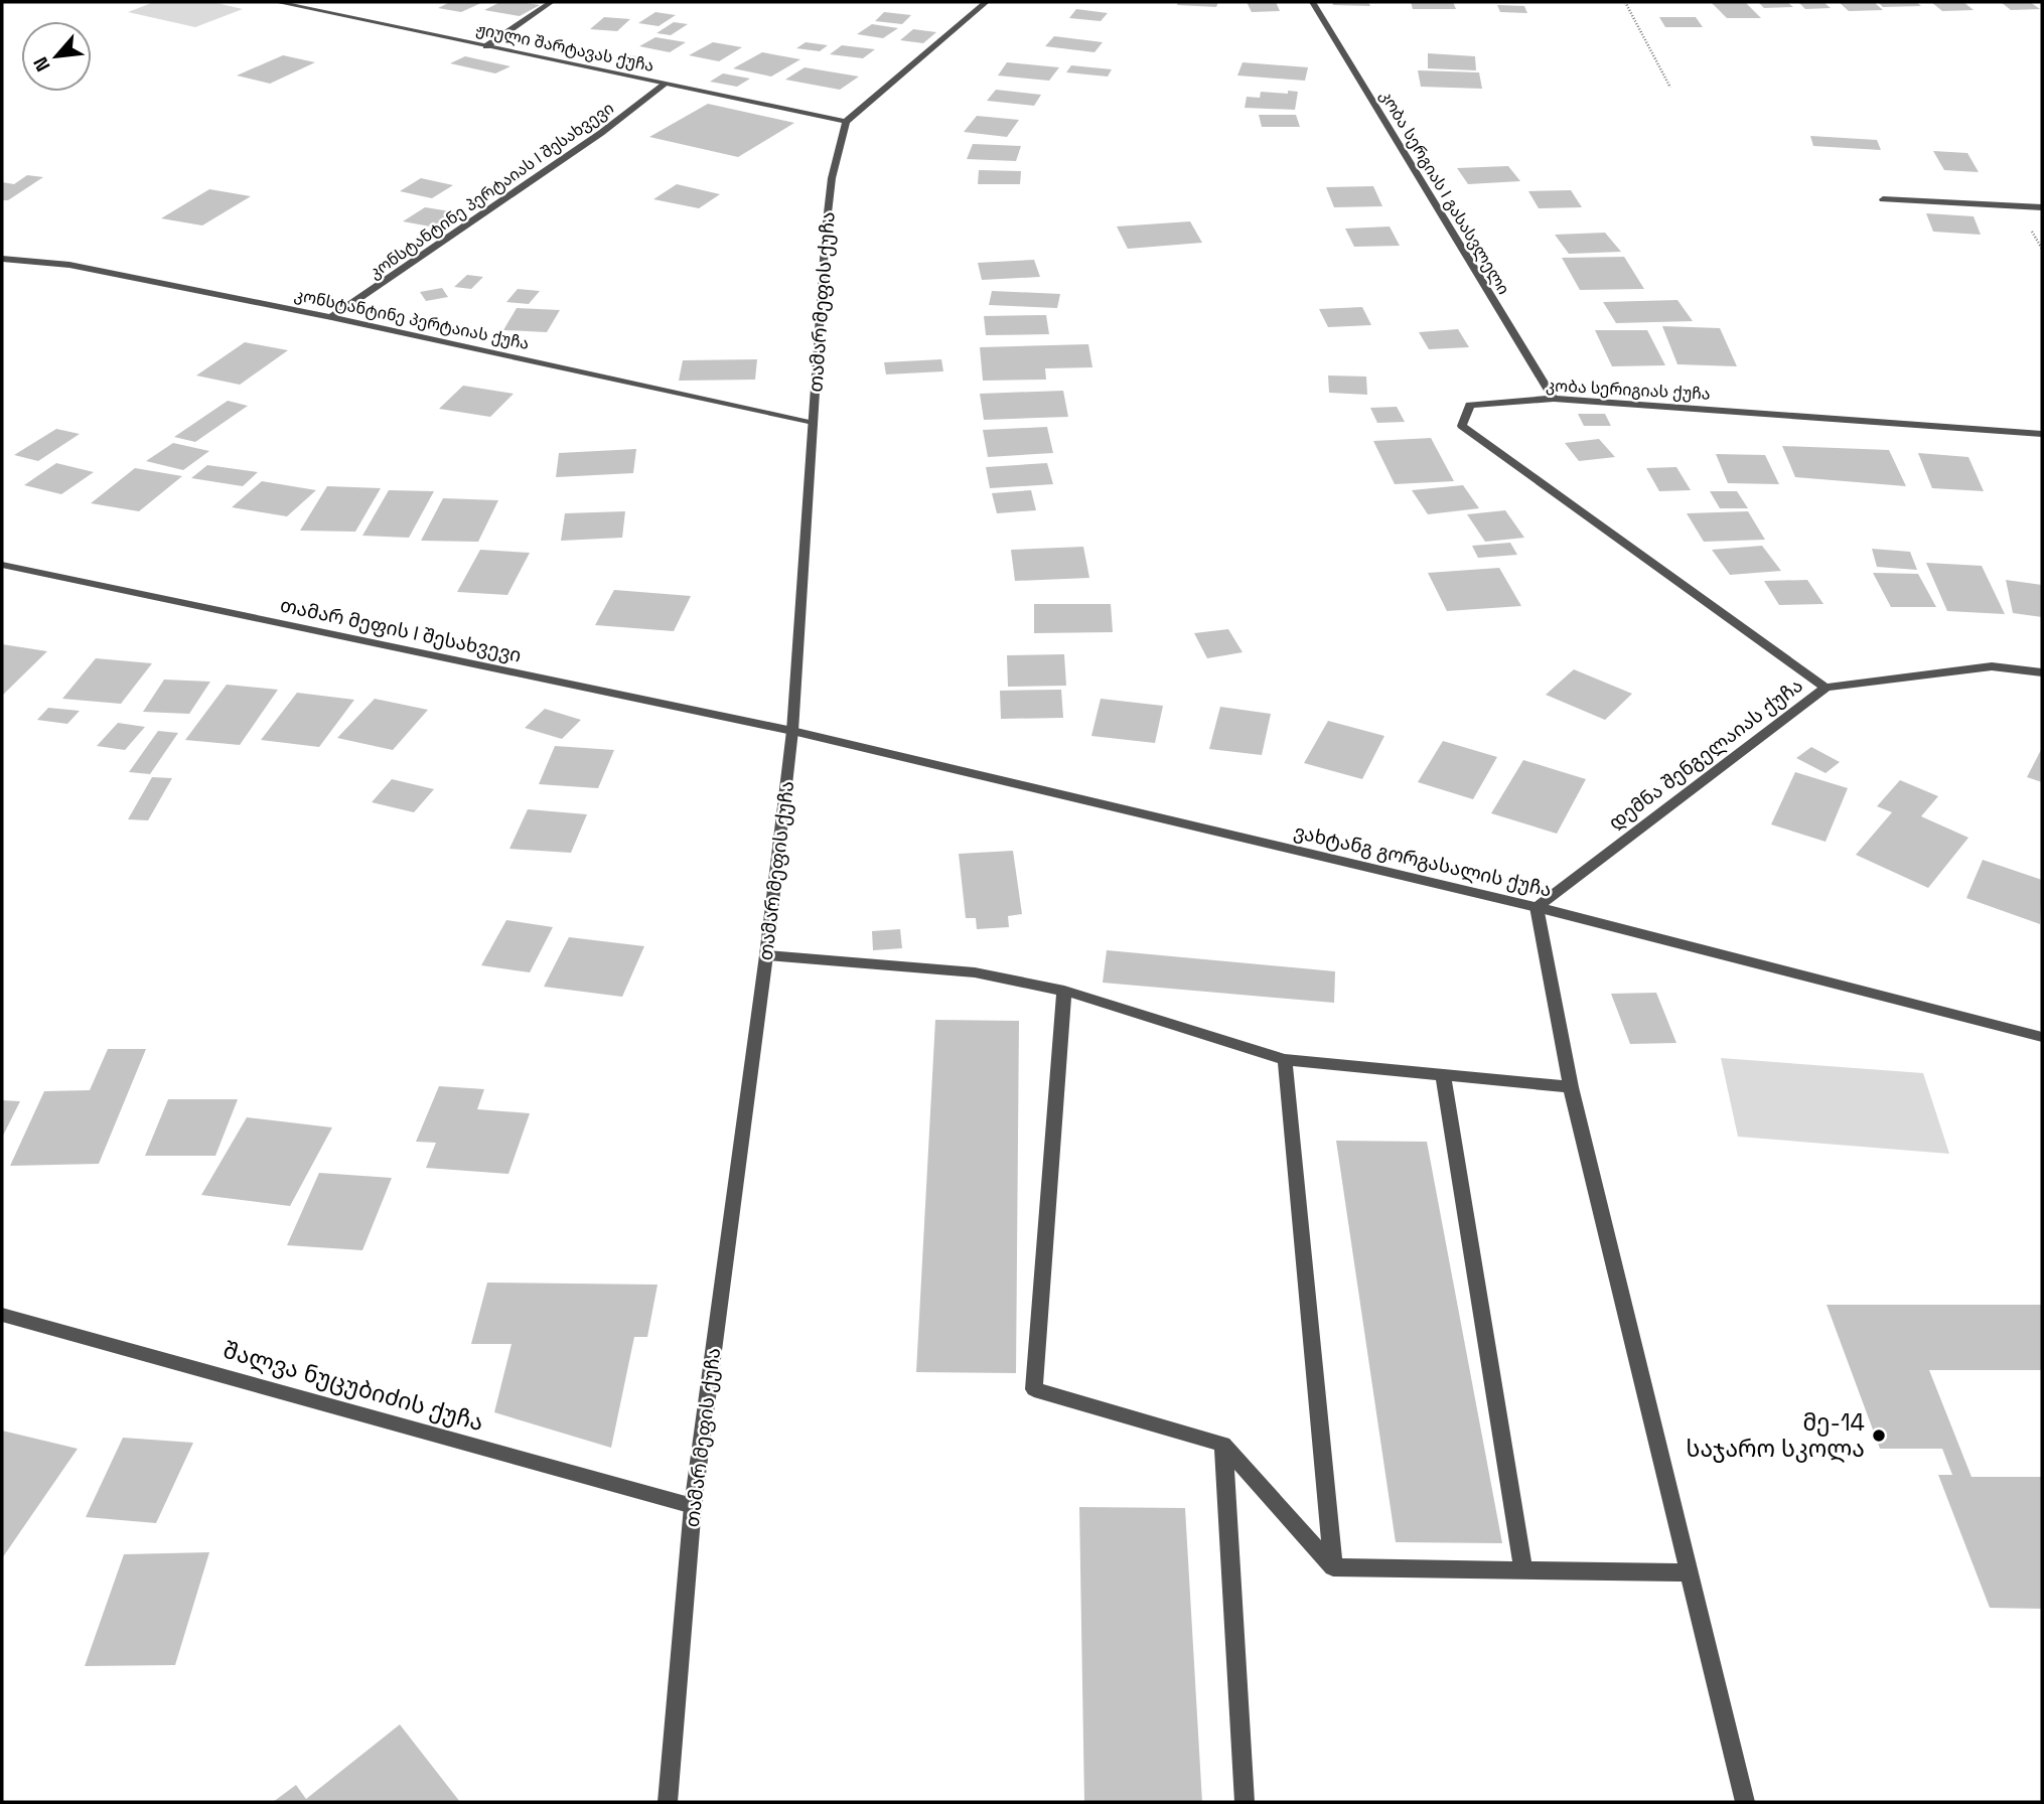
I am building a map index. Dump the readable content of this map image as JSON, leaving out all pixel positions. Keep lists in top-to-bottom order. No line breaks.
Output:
{"streets":{"street":["ჟიული შარტავას ქუჩა","კონსტანტინე პერტაიას I შესახვევი","კობა სერგიას I გასასვლელი","თამარ მეფის ქუჩა","კონსტანტინე პერტაიას ქუჩა","კობა სერიგიას ქუჩა","თამარ მეფის I შესახვევი","დემნა შენგელაიას ქუჩა","ვახტანგ გორგასალის ქუჩა","შალვა ნუცუბიძის ქუჩა"]},"crossings":[["ჟიული შარტავას ქუჩა","კონსტანტინე პერტაიას I შესახვევი"],["ჟიული შარტავას ქუჩა","თამარ მეფის ქუჩა"],["კონსტანტინე პერტაიას I შესახვევი","კონსტანტინე პერტაიას ქუჩა"],["კობა სერგიას I გასასვლელი","კობა სერიგიას ქუჩა"],["თამარ მეფის ქუჩა","კონსტანტინე პერტაიას ქუჩა"],["თამარ მეფის ქუჩა","თამარ მეფის I შესახვევი"],["თამარ მეფის ქუჩა","ვახტანგ გორგასალის ქუჩა"],["თამარ მეფის ქუჩა","შალვა ნუცუბიძის ქუჩა"],["კობა სერიგიას ქუჩა","დემნა შენგელაიას ქუჩა"],["თამარ მეფის I შესახვევი","ვახტანგ გორგასალის ქუჩა"],["დემნა შენგელაიას ქუჩა","ვახტანგ გორგასალის ქუჩა"]],"places":["მე-14 საჯარო სკოლა"],"north":"bottom left"}
